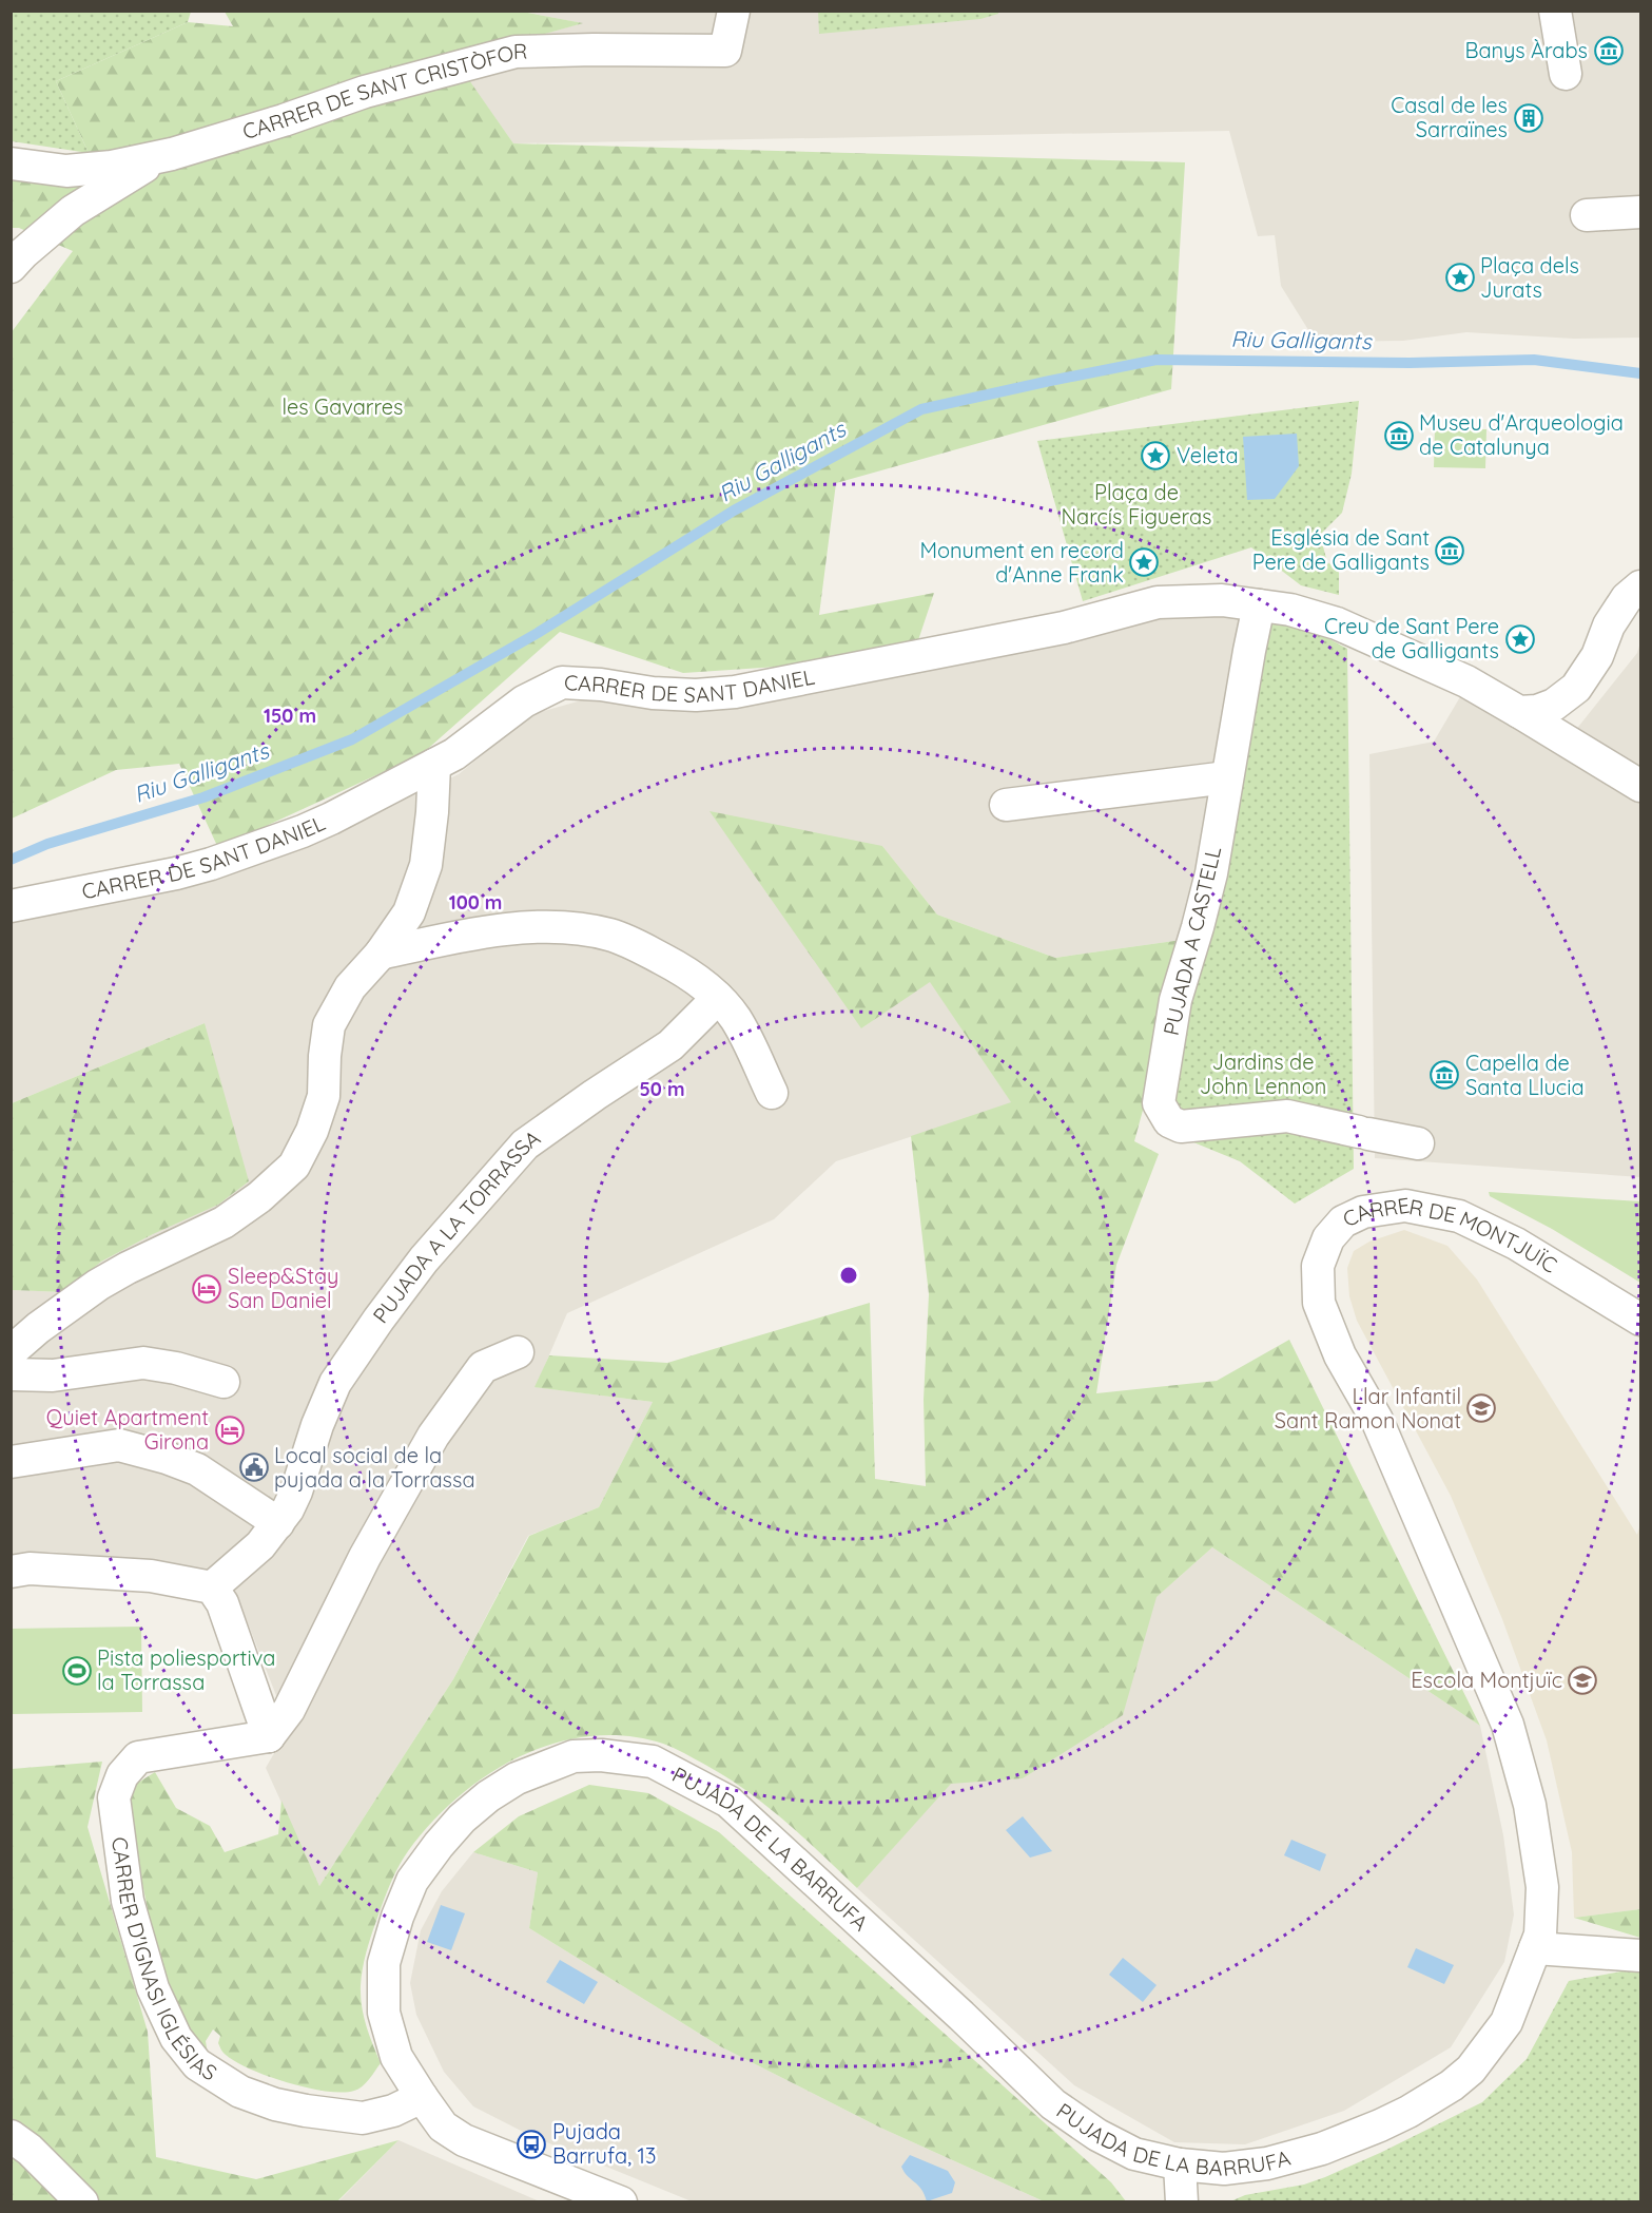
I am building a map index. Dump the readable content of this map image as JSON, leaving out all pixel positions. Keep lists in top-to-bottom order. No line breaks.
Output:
{"streets":{"street":["CARRER DE SANT CRISTÒFOR","CARRER DE SANT DANIEL","PUJADA A CASTELL","PUJADA A LA TORRASSA","CARRER DE MONTJUÏC","PUJADA DE LA BARRUFA","CARRER D'IGNASI IGLÉSIAS"]},"crossings":[["CARRER DE SANT DANIEL","PUJADA A CASTELL"],["CARRER DE MONTJUÏC","PUJADA DE LA BARRUFA"],["PUJADA DE LA BARRUFA","CARRER D'IGNASI IGLÉSIAS"]],"water":["Riu Galligants"],"parks":["les Gavarres","Plaça de Narcís Figueras","Jardins de John Lennon"],"places":{"museum":["Banys Àrabs","Museu d'Arqueologia de Catalunya","Església de Sant Pere de Galligants","Capella de Santa Llucia"],"building":["Casal de les Sarraïnes"],"place":["Plaça dels Jurats","Veleta","Monument en record d'Anne Frank","Creu de Sant Pere de Galligants"],"hotel":["Sleep&Stay San Daniel","Quiet Apartment Girona"],"school or university":["Llar Infantil Sant Ramon Nonat","Escola Montjuïc"],"public building":["Local social de la pujada a la Torrassa"],"sports":["Pista poliesportiva la Torrassa"],"bus stop":["Pujada Barrufa, 13"]},"rings":["150 m","100 m","50 m"]}
